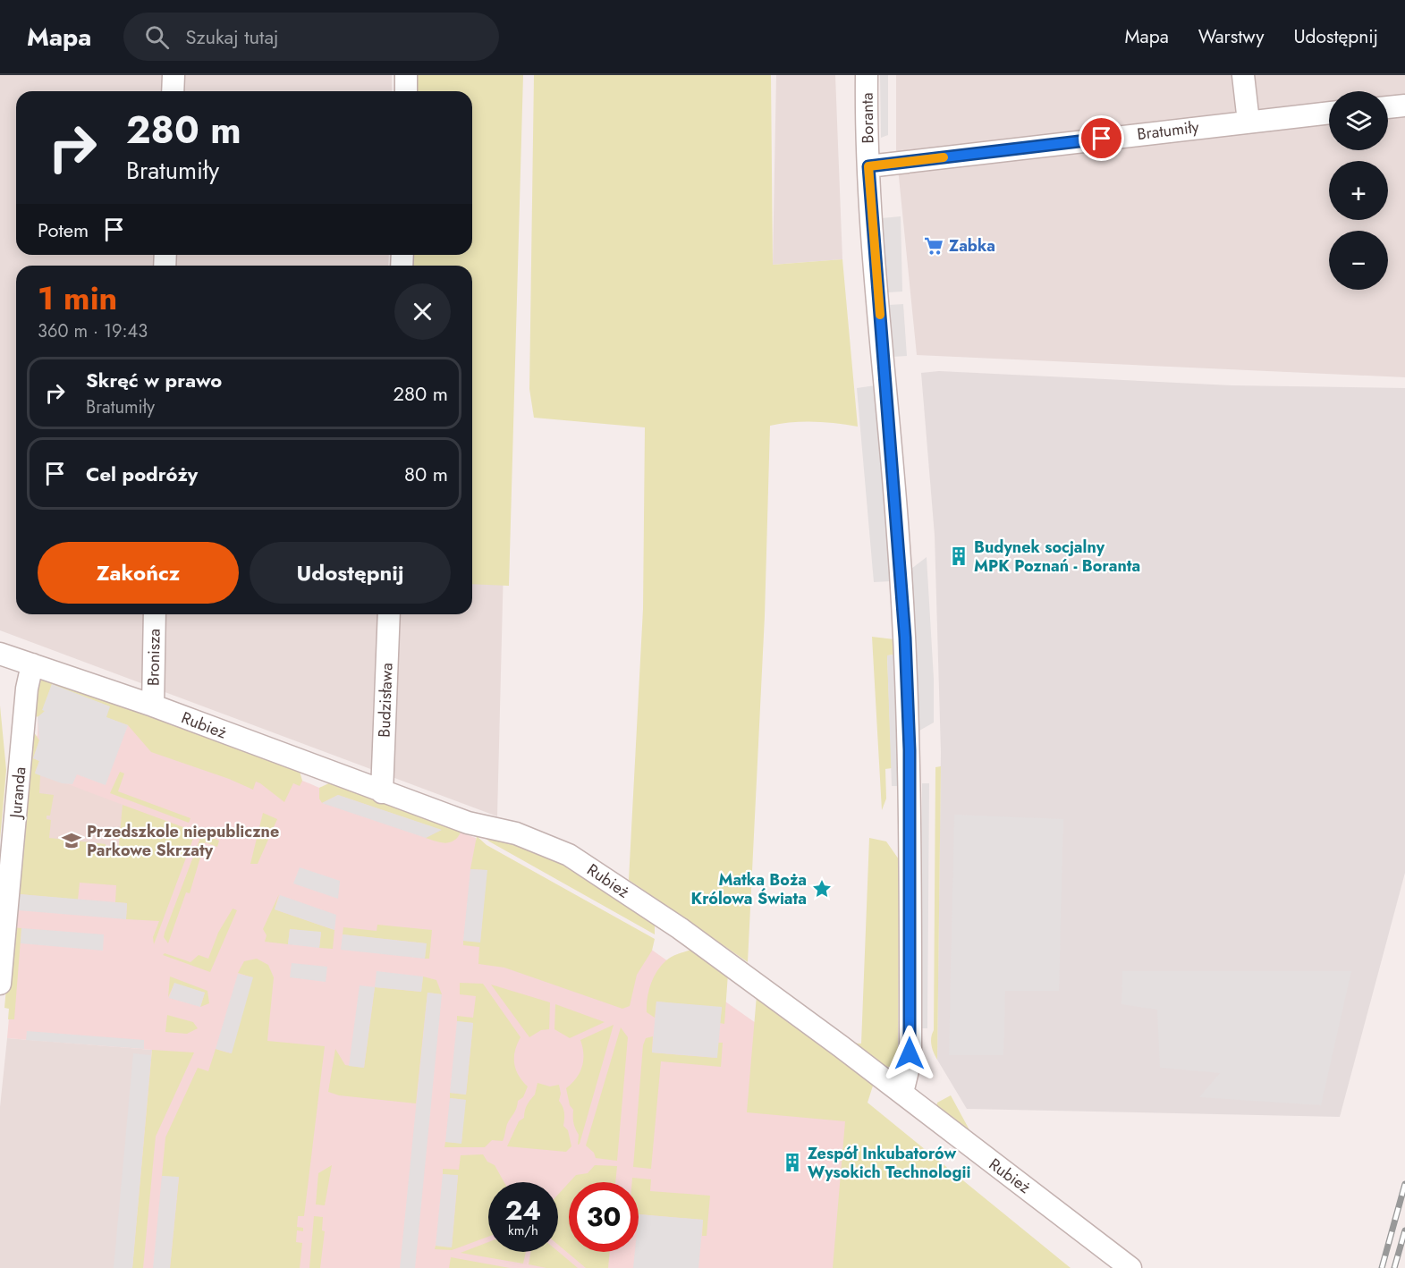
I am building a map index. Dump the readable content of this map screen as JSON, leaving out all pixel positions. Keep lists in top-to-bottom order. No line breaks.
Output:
{"streets":{"street":["Boranta","Bratumiły","Bronisza","Budzisława","Rubież","Juranda"]},"crossings":[["Boranta","Bratumiły"],["Boranta","Rubież"],["Bronisza","Rubież"],["Budzisława","Rubież"],["Rubież","Juranda"]],"places":{"supermarket":["Zabka"],"building":["Budynek socjalny MPK Poznań - Boranta","Zespół Inkubatorów Wysokich Technologii"],"school or university":["Przedszkole niepubliczne Parkowe Skrzaty"],"place":["Matka Boża Królowa Świata"]},"page":{"header":"Mapa","search":"Szukaj tutaj","nav":["Mapa","Warstwy","Udostępnij"],"map_buttons":["+","−"],"turn":["280 m","Bratumiły"],"then":"Potem","heading":["1 min","360 m · 19:43"],"list":[{"name":"Skręć w prawo","note":"Bratumiły","value":"280 m"},{"name":"Cel podróży","value":"80 m"}],"buttons":["Zakończ","Udostępnij"],"speed":"24 km/h","limit":"30"}}
